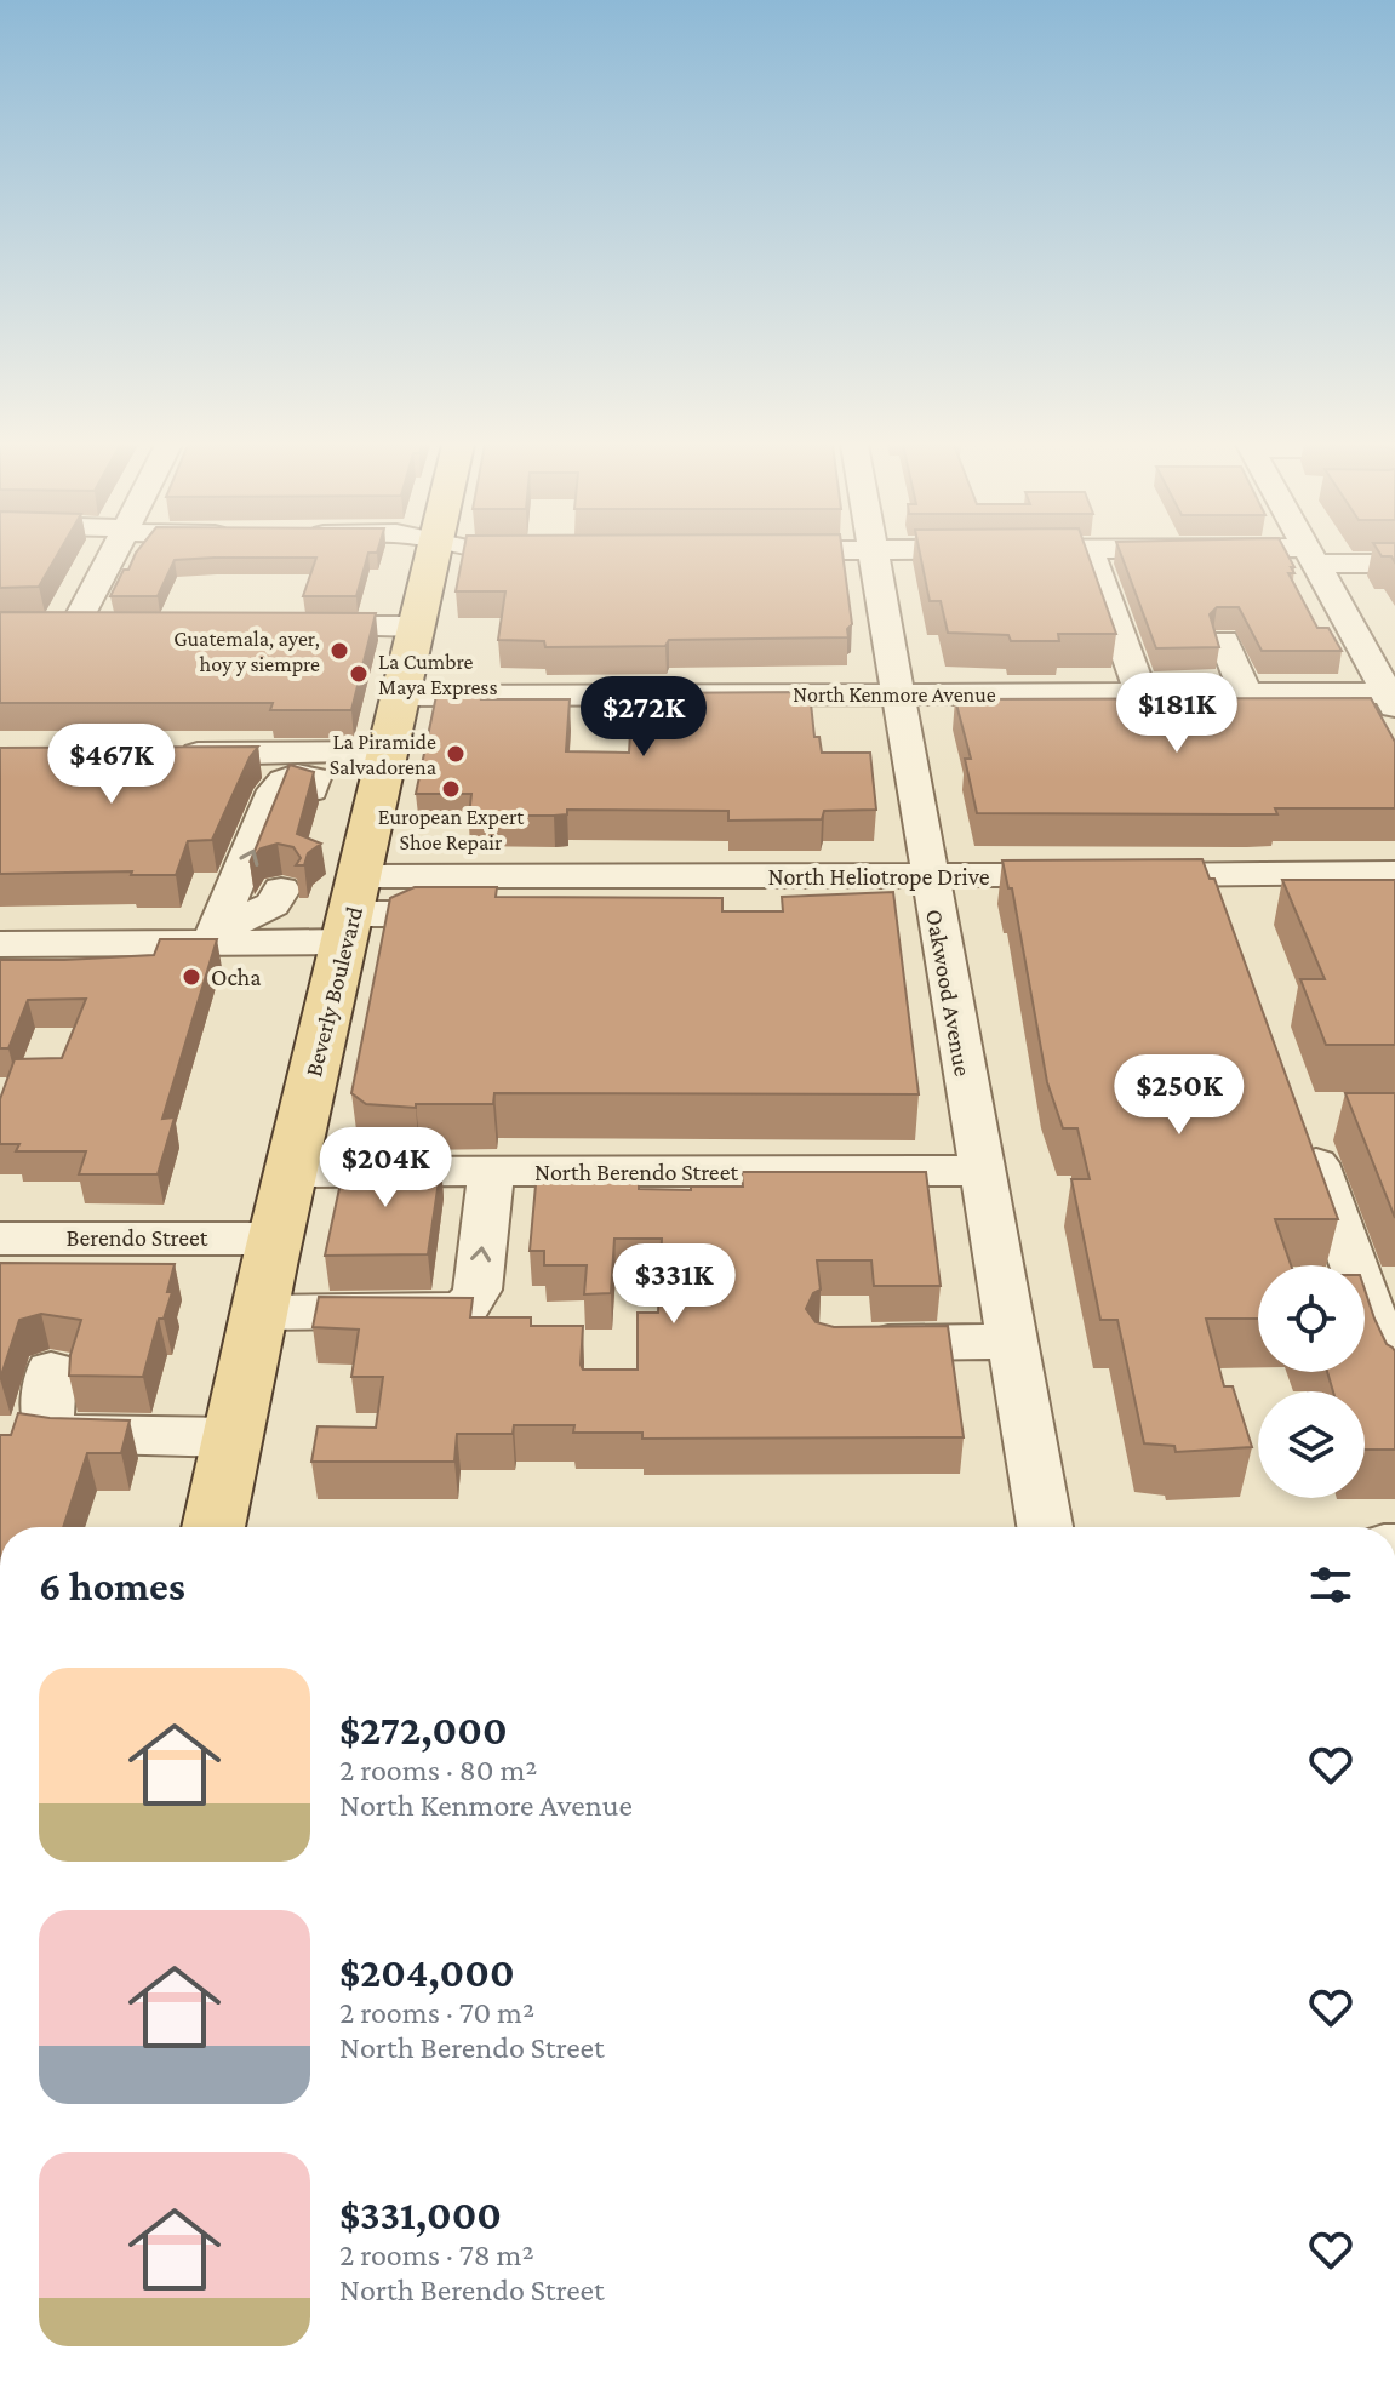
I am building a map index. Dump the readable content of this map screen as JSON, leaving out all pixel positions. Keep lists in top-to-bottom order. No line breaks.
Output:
{"streets":{"main road":["Beverly Boulevard"],"street":["North Kenmore Avenue","North Heliotrope Drive","Oakwood Avenue","North Berendo Street","Berendo Street"]},"crossings":[["North Kenmore Avenue","Beverly Boulevard"],["North Kenmore Avenue","Oakwood Avenue"],["North Heliotrope Drive","Beverly Boulevard"],["North Heliotrope Drive","Oakwood Avenue"],["Beverly Boulevard","North Berendo Street"],["Beverly Boulevard","Berendo Street"],["Oakwood Avenue","North Berendo Street"]],"places":["Guatemala, ayer, hoy y siempre","La Cumbre Maya Express","La Piramide Salvadorena","European Expert Shoe Repair","Ocha"],"page":{"price":["$181K","$272K","$467K","$250K","$204K","$331K"],"heading":"6 homes","list":[{"name":"$272,000","note":"2 rooms · 80 m² · North Kenmore Avenue"},{"name":"$204,000","note":"2 rooms · 70 m² · North Berendo Street"},{"name":"$331,000","note":"2 rooms · 78 m² · North Berendo Street"}]}}
